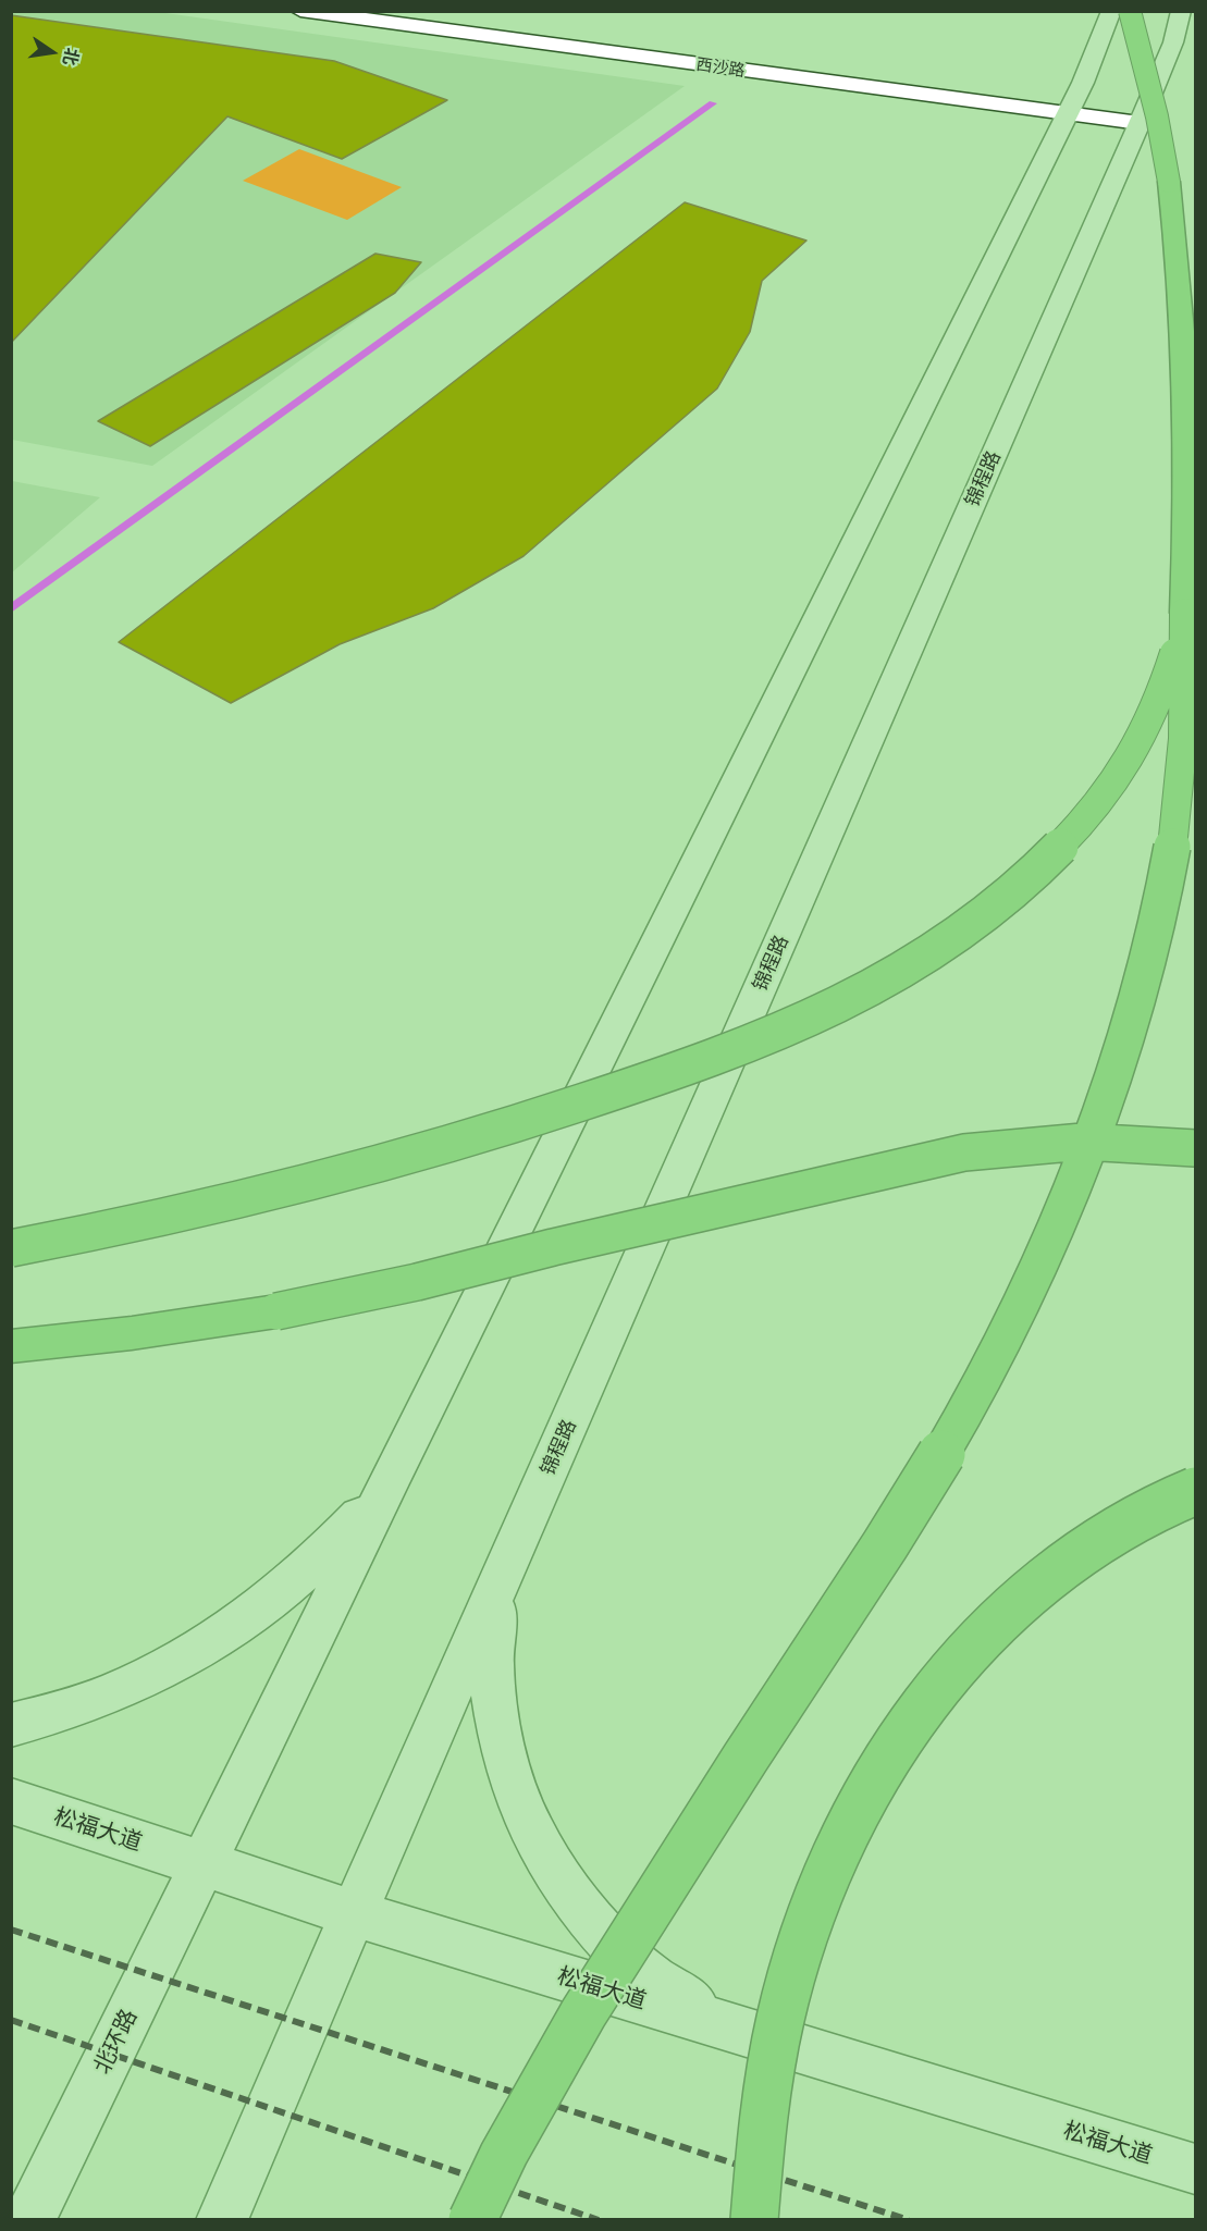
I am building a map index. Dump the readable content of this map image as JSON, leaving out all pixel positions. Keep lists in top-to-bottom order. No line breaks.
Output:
{"streets":{"main road":["锦程路","松福大道","北环路"],"street":["西沙路"]},"crossings":[["西沙路","锦程路"],["锦程路","松福大道"],["松福大道","北环路"]],"north":"right"}
